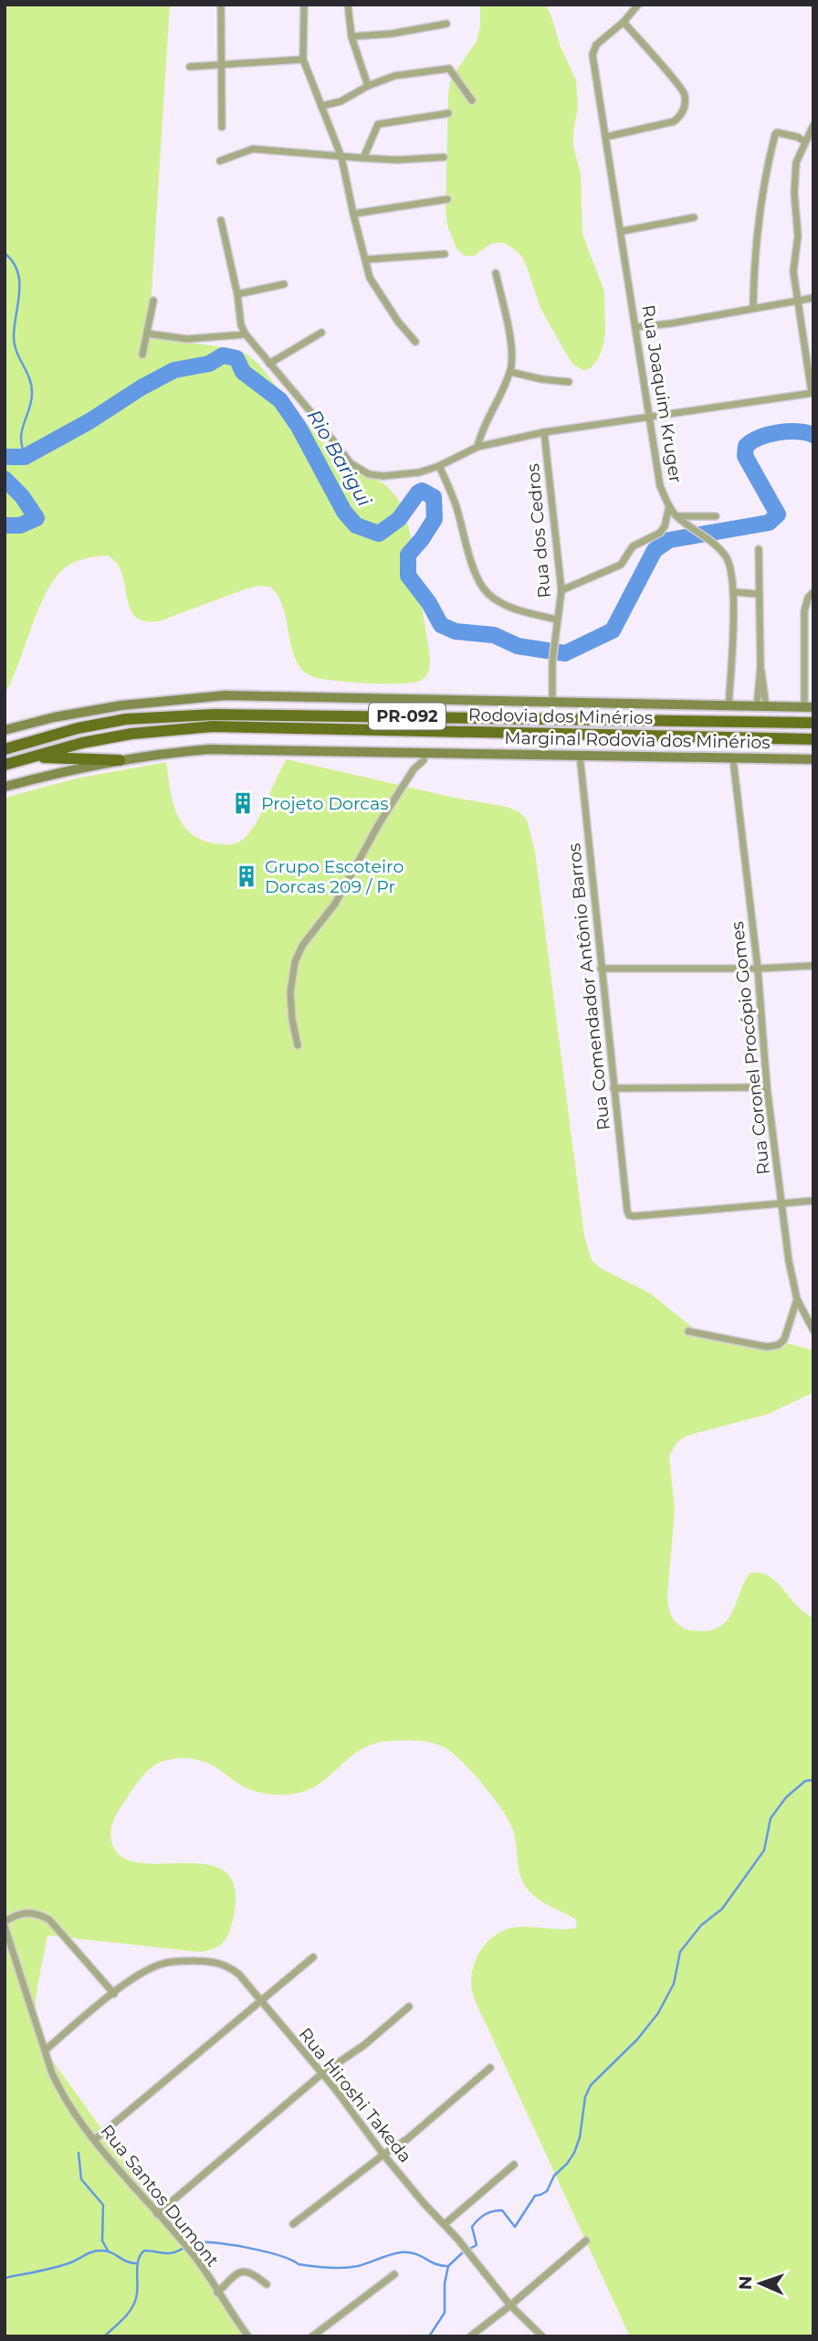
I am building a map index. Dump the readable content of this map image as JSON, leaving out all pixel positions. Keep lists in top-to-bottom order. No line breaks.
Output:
{"streets":{"main road":["PR-092","Rodovia dos Minérios","Marginal Rodovia dos Minérios"],"street":["Rua Joaquim Kruger","Rua dos Cedros","Rua Comendador Antônio Barros","Rua Coronel Procópio Gomes","Rua Hiroshi Takeda","Rua Santos Dumont"]},"crossings":[["Rua Joaquim Kruger","Marginal Rodovia dos Minérios"],["Rua dos Cedros","Marginal Rodovia dos Minérios"],["Marginal Rodovia dos Minérios","Rua Comendador Antônio Barros"],["Marginal Rodovia dos Minérios","Rua Coronel Procópio Gomes"],["Rua Comendador Antônio Barros","Rua Coronel Procópio Gomes"],["Rua Hiroshi Takeda","Rua Santos Dumont"]],"water":["Rio Barigui"],"places":{"building":["Projeto Dorcas","Grupo Escoteiro Dorcas 209 / Pr"]},"north":"left"}
